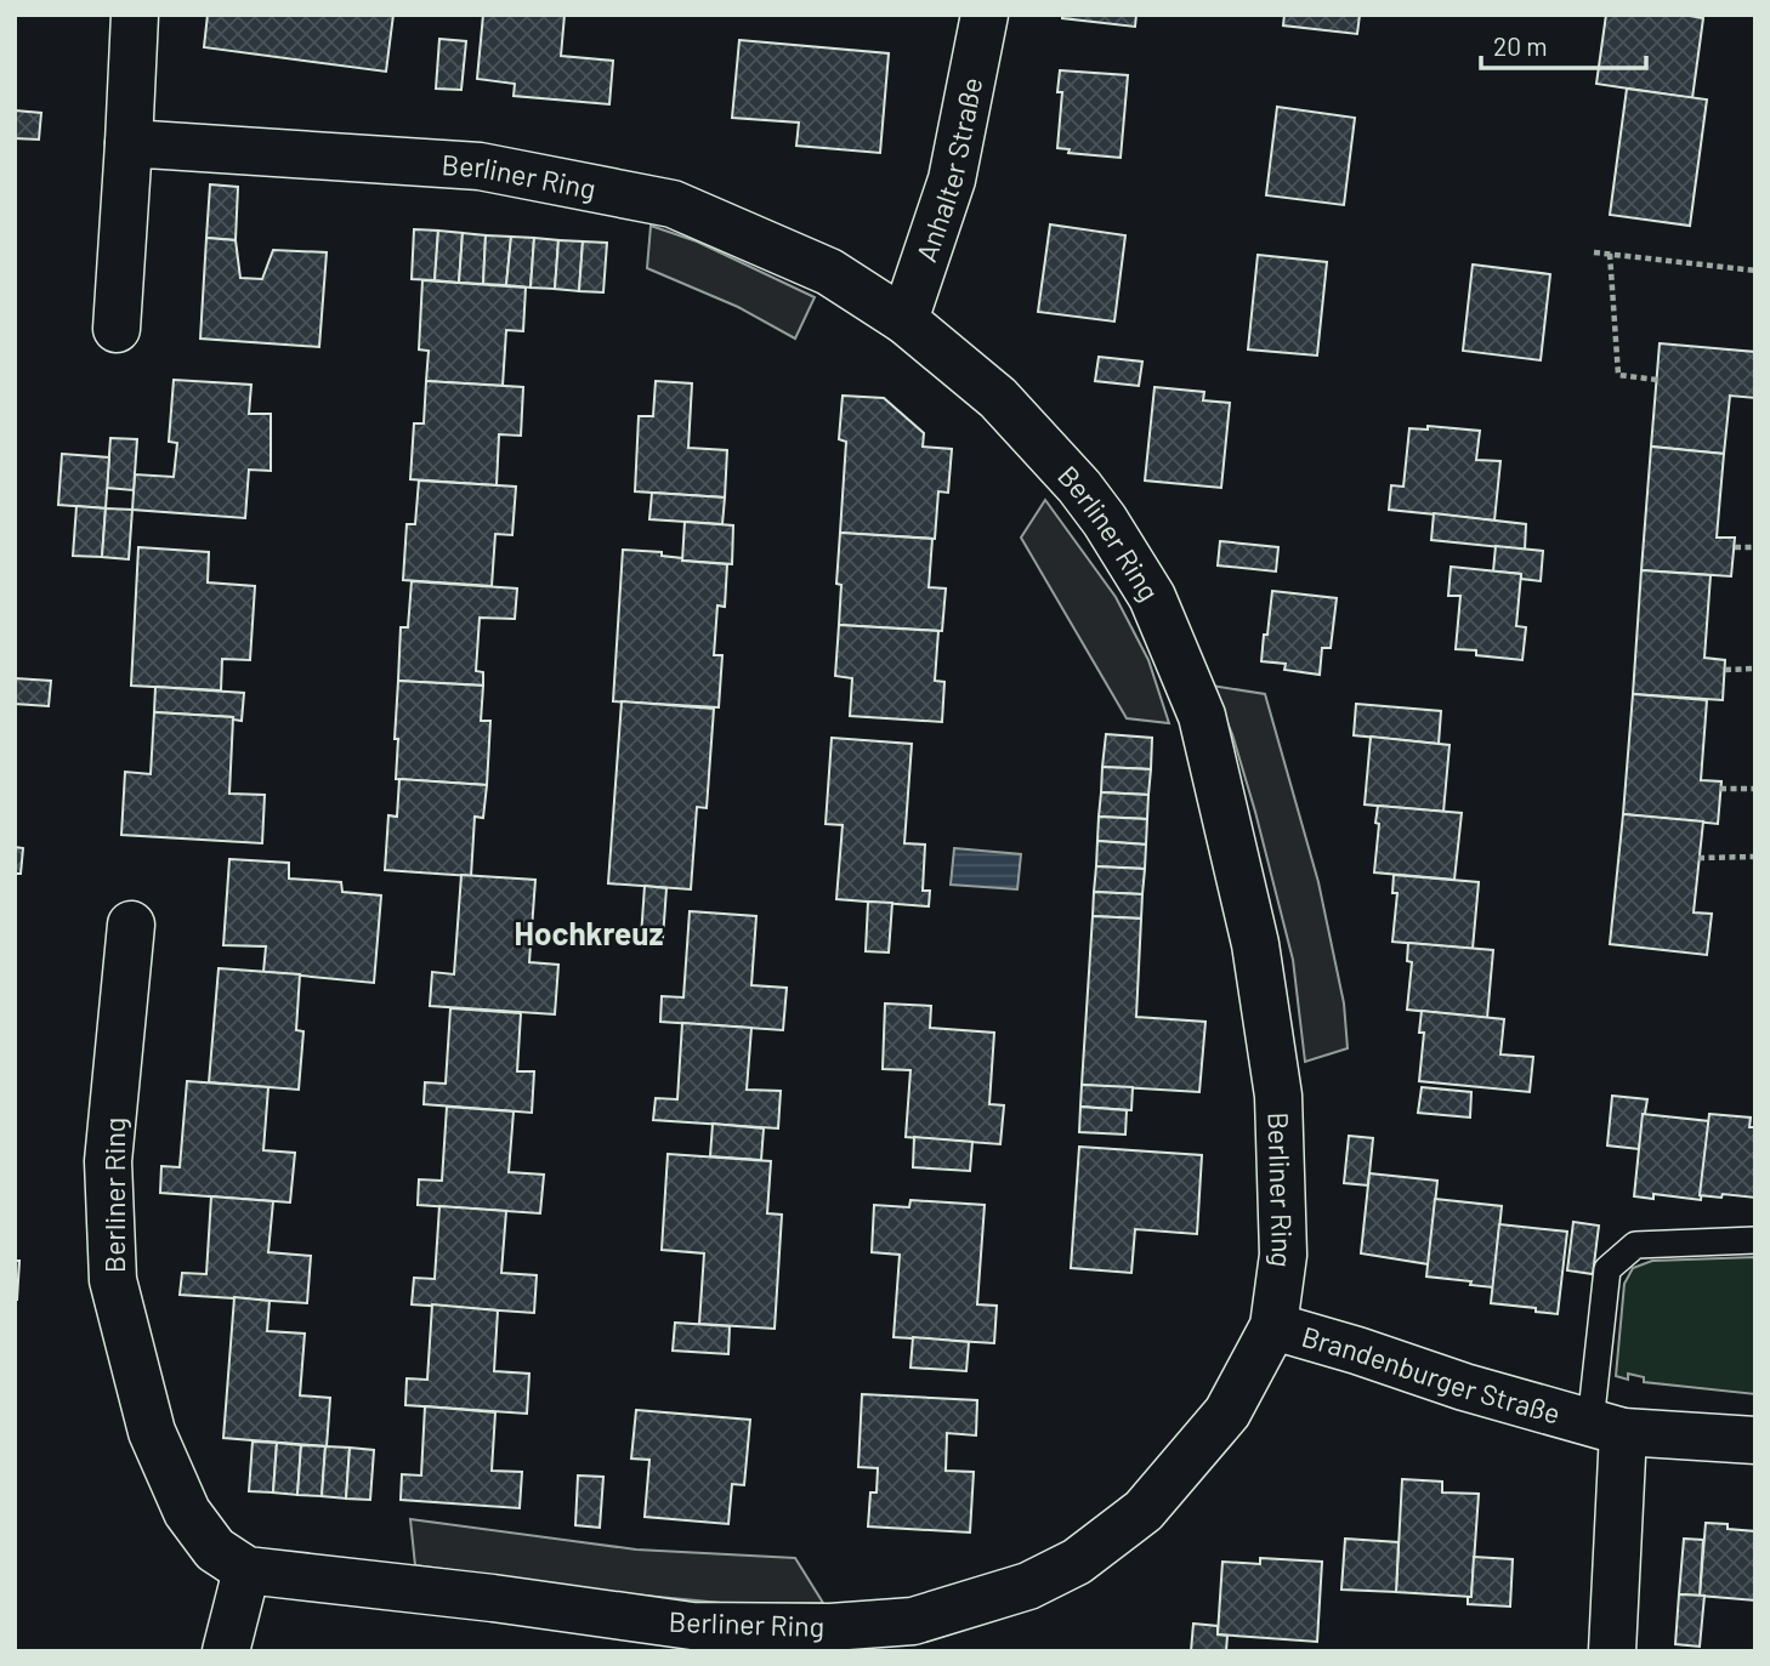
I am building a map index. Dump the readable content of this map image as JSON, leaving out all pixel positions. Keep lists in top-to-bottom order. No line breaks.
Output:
{"streets":{"street":["Anhalter Straße","Berliner Ring","Brandenburger Straße"]},"crossings":[["Anhalter Straße","Berliner Ring"],["Berliner Ring","Brandenburger Straße"]],"districts":["Hochkreuz"],"scale_bar":"20 m"}
